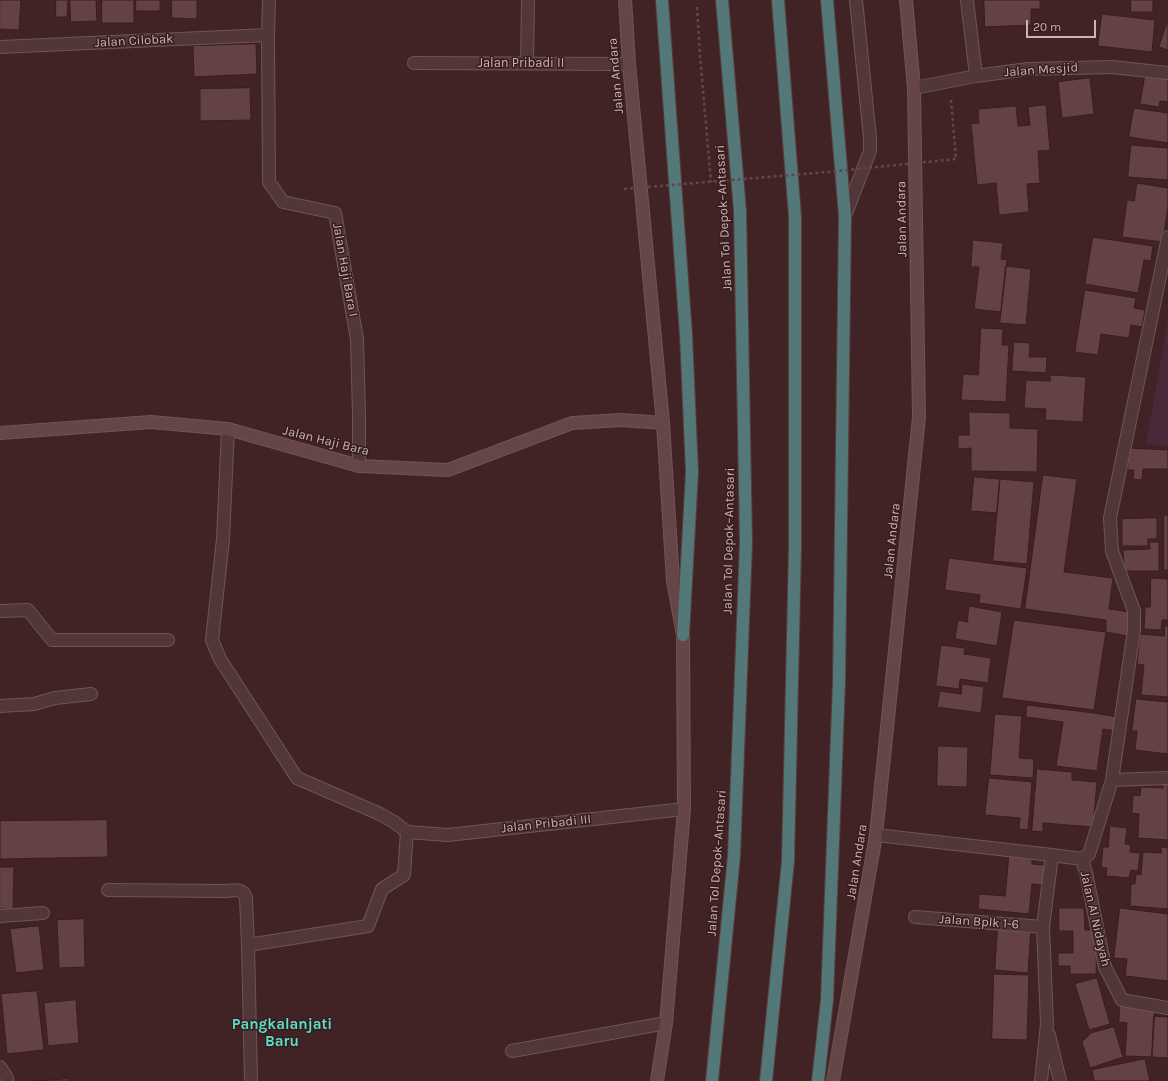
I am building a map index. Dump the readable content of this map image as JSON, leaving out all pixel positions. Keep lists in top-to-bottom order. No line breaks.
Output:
{"streets":{"highway":["Jalan Tol Depok–Antasari"],"street":["Jalan Cilobak","Jalan Pribadi II","Jalan Mesjid","Jalan Andara","Jalan Haji Bara I","Jalan Haji Bara","Jalan Pribadi III","Jalan Al Nidayah","Jalan Bplk 1-6"]},"crossings":[["Jalan Cilobak","Jalan Haji Bara I"],["Jalan Pribadi II","Jalan Andara"],["Jalan Mesjid","Jalan Andara"],["Jalan Andara","Jalan Haji Bara"],["Jalan Andara","Jalan Pribadi III"],["Jalan Haji Bara I","Jalan Haji Bara"]],"districts":["Pangkalanjati Baru"],"scale_bar":"20 m"}
